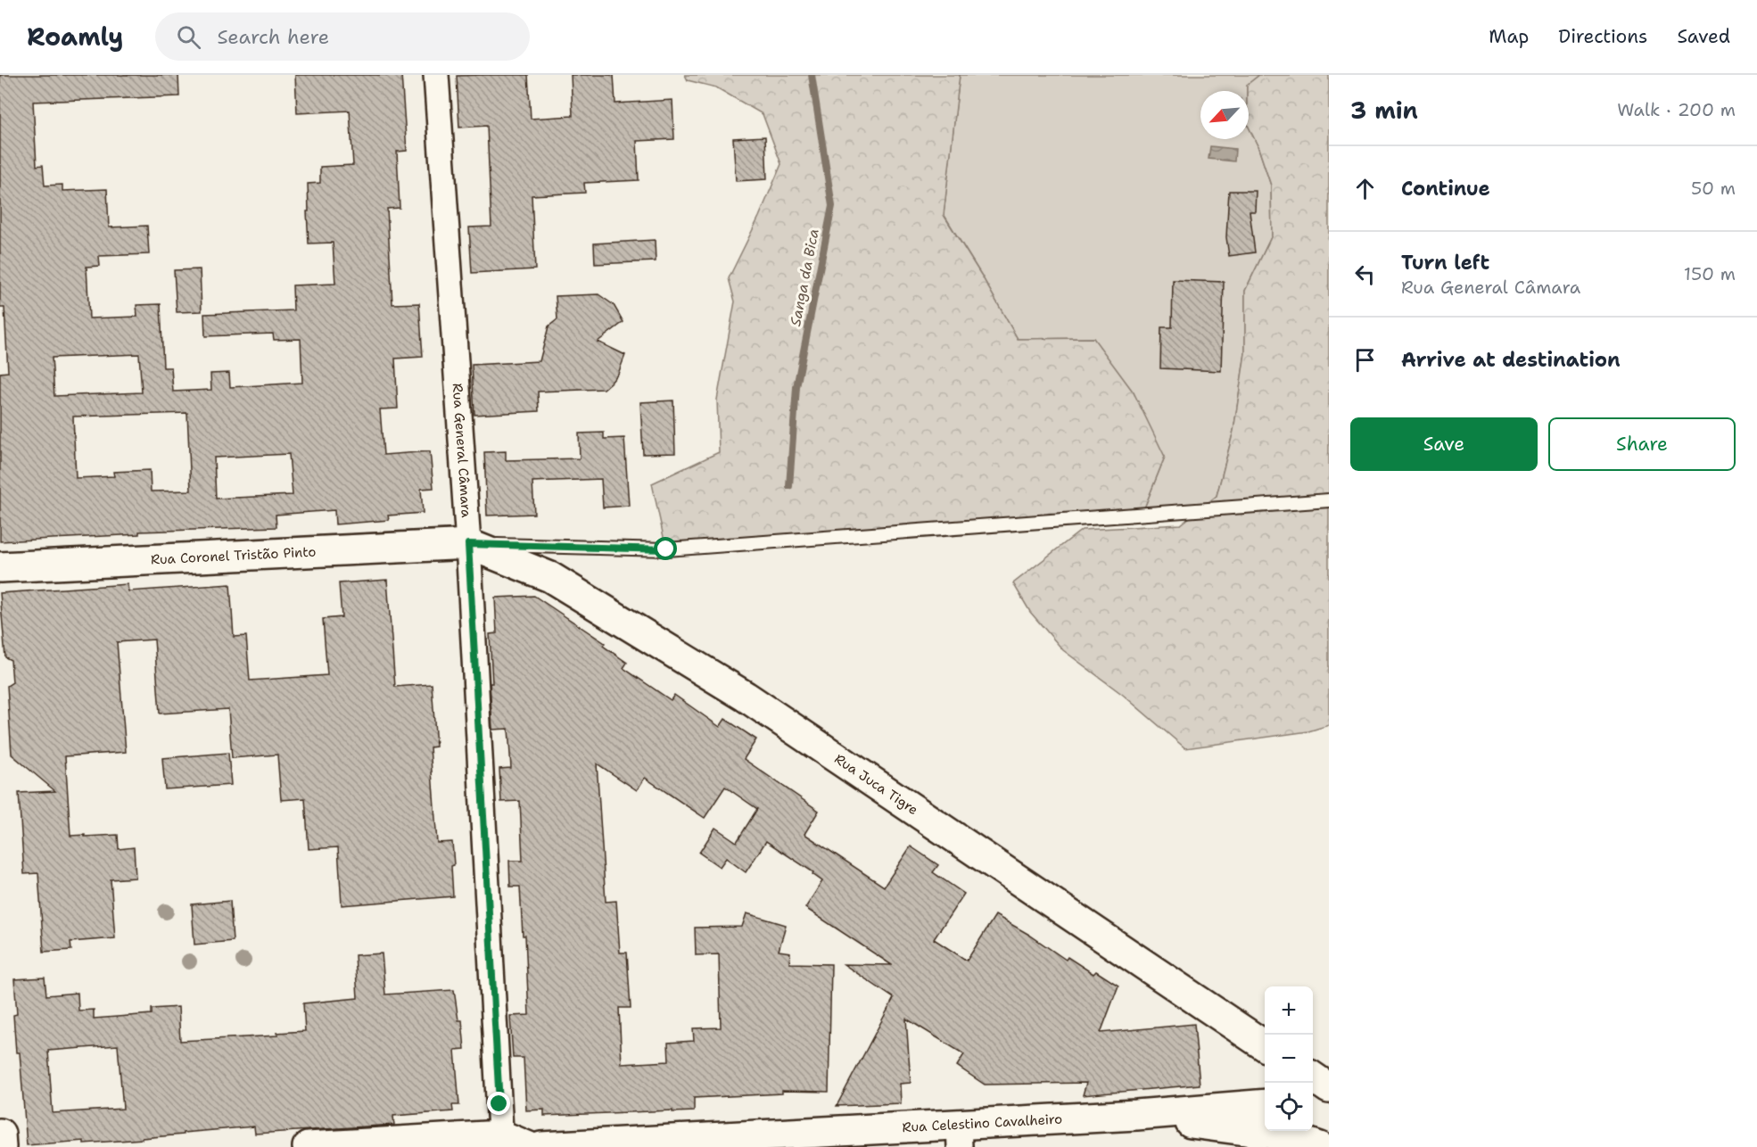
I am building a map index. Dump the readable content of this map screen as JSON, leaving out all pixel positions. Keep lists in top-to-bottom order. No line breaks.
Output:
{"streets":{"main road":["Rua Coronel Tristão Pinto","Rua Juca Tigre","Rua Celestino Cavalheiro"],"street":["Rua General Câmara"]},"crossings":[["Rua General Câmara","Rua Coronel Tristão Pinto"],["Rua General Câmara","Rua Juca Tigre"],["Rua Coronel Tristão Pinto","Rua Juca Tigre"]],"water":["Sanga da Bica"],"north":"bottom left","page":{"header":"Roamly","search":"Search here","nav":["Map","Directions","Saved"],"heading":["3 min","Walk · 200 m"],"list":[["Continue","50 m"],["Turn left","Rua General Câmara","150 m"],"Arrive at destination"],"buttons":["Save","Share"],"map_buttons":["+","−"]}}
